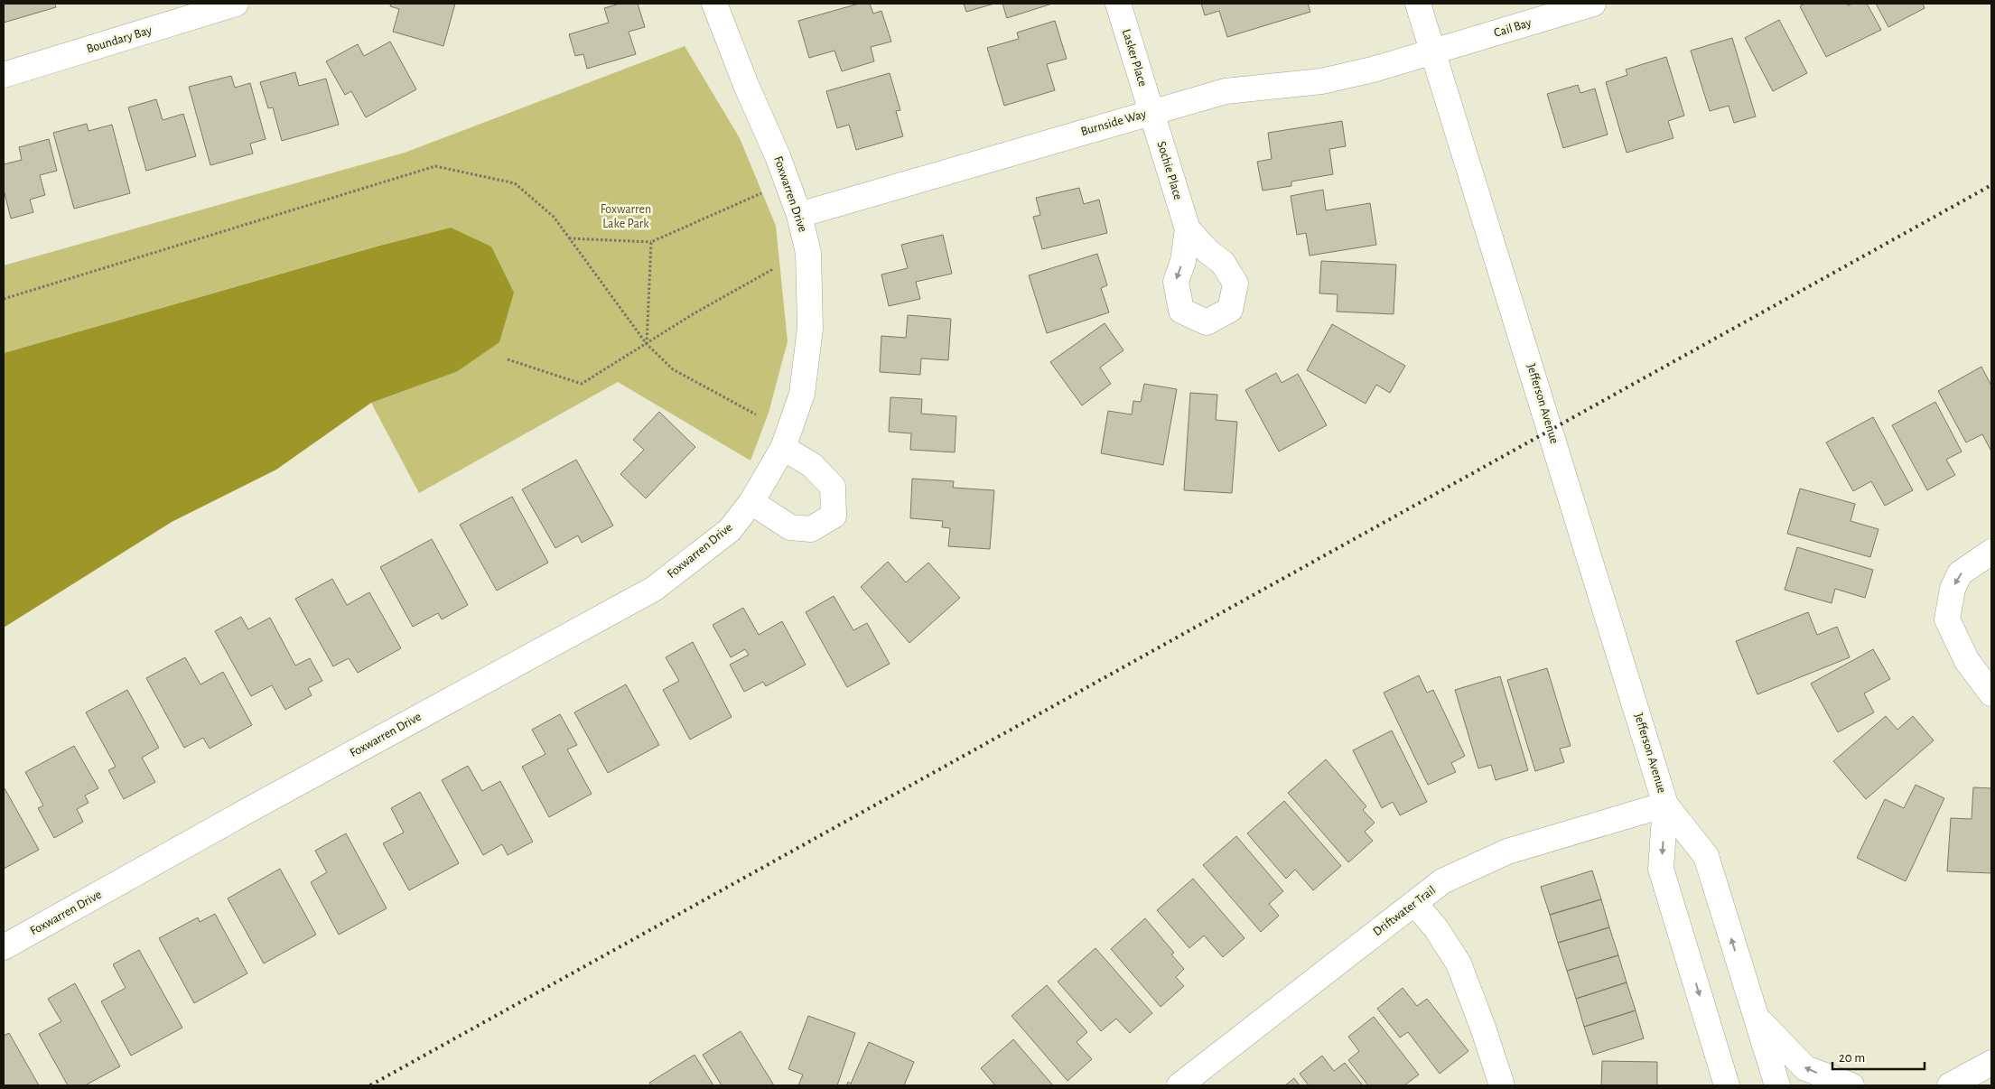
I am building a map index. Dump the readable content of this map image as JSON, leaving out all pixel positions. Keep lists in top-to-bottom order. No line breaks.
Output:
{"streets":{"street":["Cail Bay","Boundary Bay","Lasker Place","Burnside Way","Sochie Place","Foxwarren Drive","Jefferson Avenue","Driftwater Trail"]},"crossings":[["Cail Bay","Burnside Way"],["Cail Bay","Jefferson Avenue"],["Lasker Place","Burnside Way"],["Lasker Place","Sochie Place"],["Burnside Way","Sochie Place"],["Burnside Way","Foxwarren Drive"],["Burnside Way","Jefferson Avenue"],["Jefferson Avenue","Driftwater Trail"]],"parks":["Foxwarren Lake Park"],"scale_bar":"20 m"}
